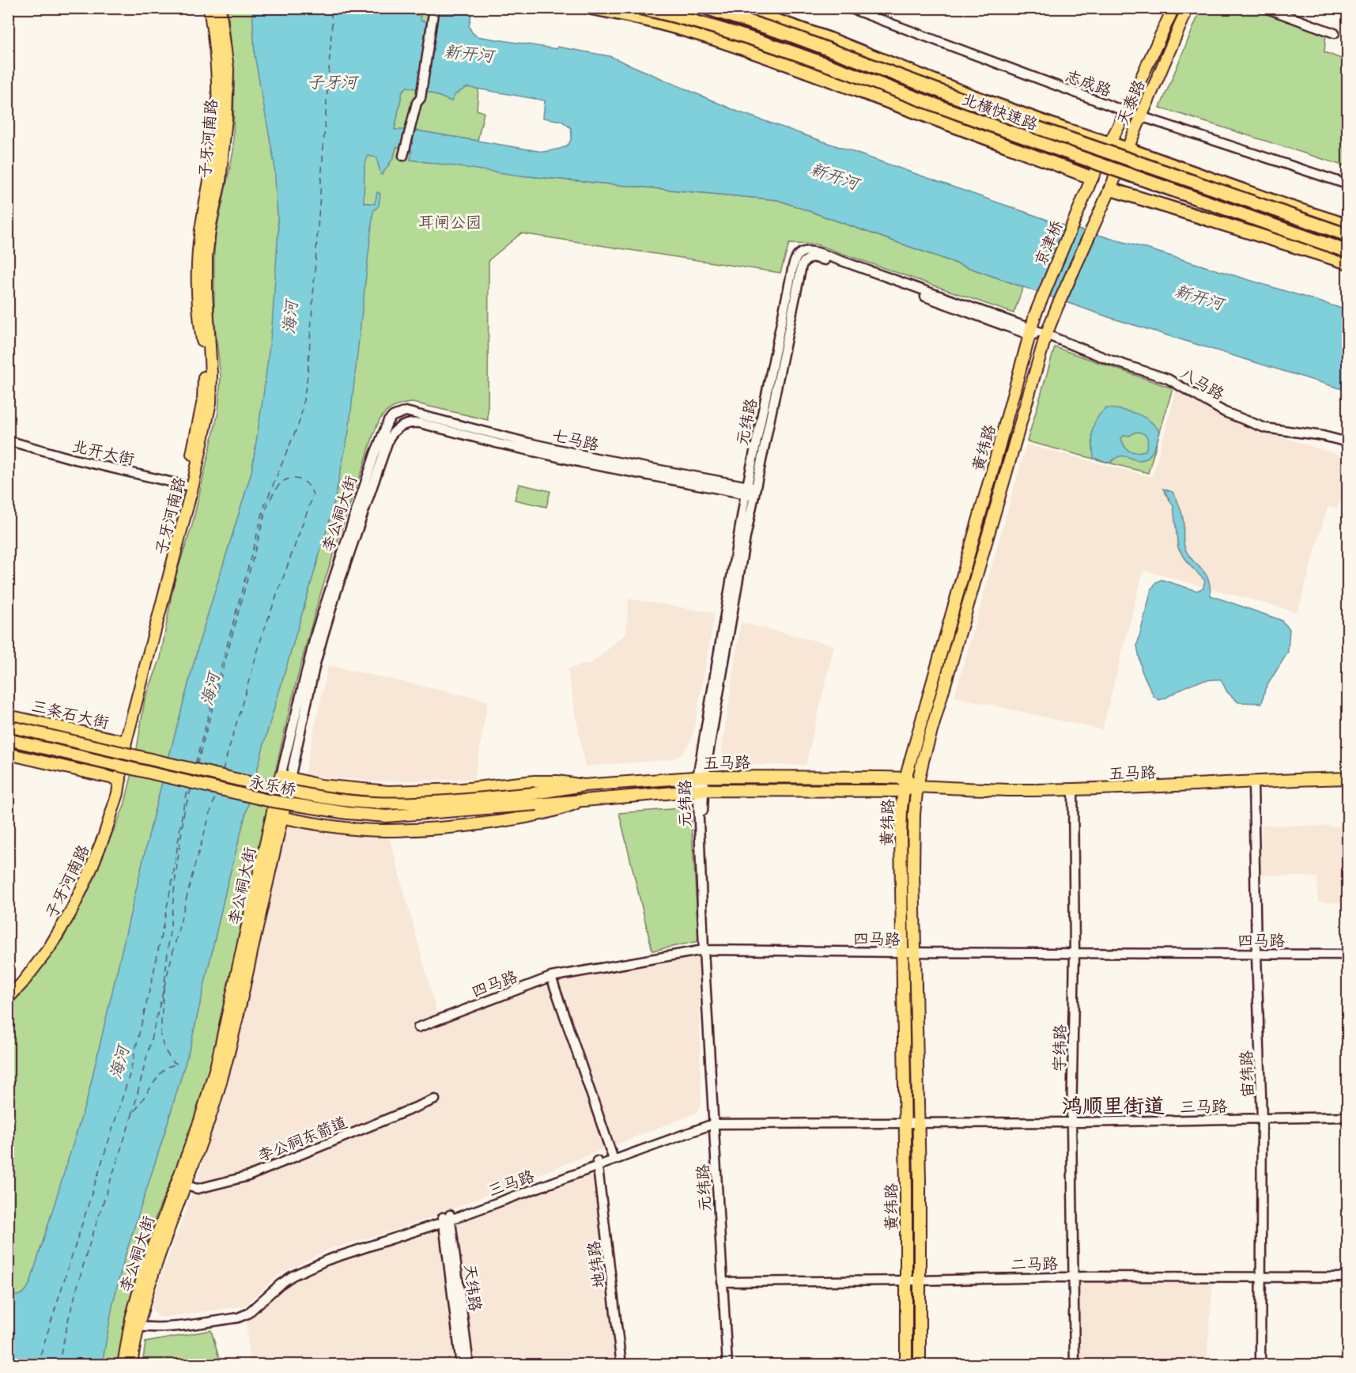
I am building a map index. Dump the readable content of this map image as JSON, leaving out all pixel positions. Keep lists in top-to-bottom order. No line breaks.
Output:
{"streets":{"highway":["北横快速路"],"main road":["天泰路","子牙河南路","京津桥","黄纬路","李公祠大街","三条石大街","五马路","永乐桥"],"street":["志成路","八马路","元纬路","七马路","北开大街","四马路","宇纬路","宙纬路","三马路","李公祠东箭道","二马路","地纬路","天纬路"]},"crossings":[["志成路","天泰路"],["天泰路","京津桥"],["天泰路","黄纬路"],["子牙河南路","北开大街"],["子牙河南路","三条石大街"],["京津桥","黄纬路"],["八马路","元纬路"],["八马路","黄纬路"],["元纬路","七马路"],["元纬路","五马路"],["元纬路","四马路"],["元纬路","三马路"],["元纬路","二马路"],["七马路","李公祠大街"],["黄纬路","五马路"],["黄纬路","四马路"],["黄纬路","三马路"],["黄纬路","二马路"],["李公祠大街","三马路"],["李公祠大街","李公祠东箭道"],["五马路","永乐桥"],["五马路","宇纬路"],["五马路","宙纬路"],["四马路","宇纬路"],["四马路","宙纬路"],["宇纬路","三马路"],["宇纬路","二马路"],["宙纬路","三马路"],["宙纬路","二马路"],["三马路","地纬路"],["三马路","天纬路"]],"districts":["鸿顺里街道"],"water":["新开河","子牙河","海河"],"parks":["耳闸公园"]}
